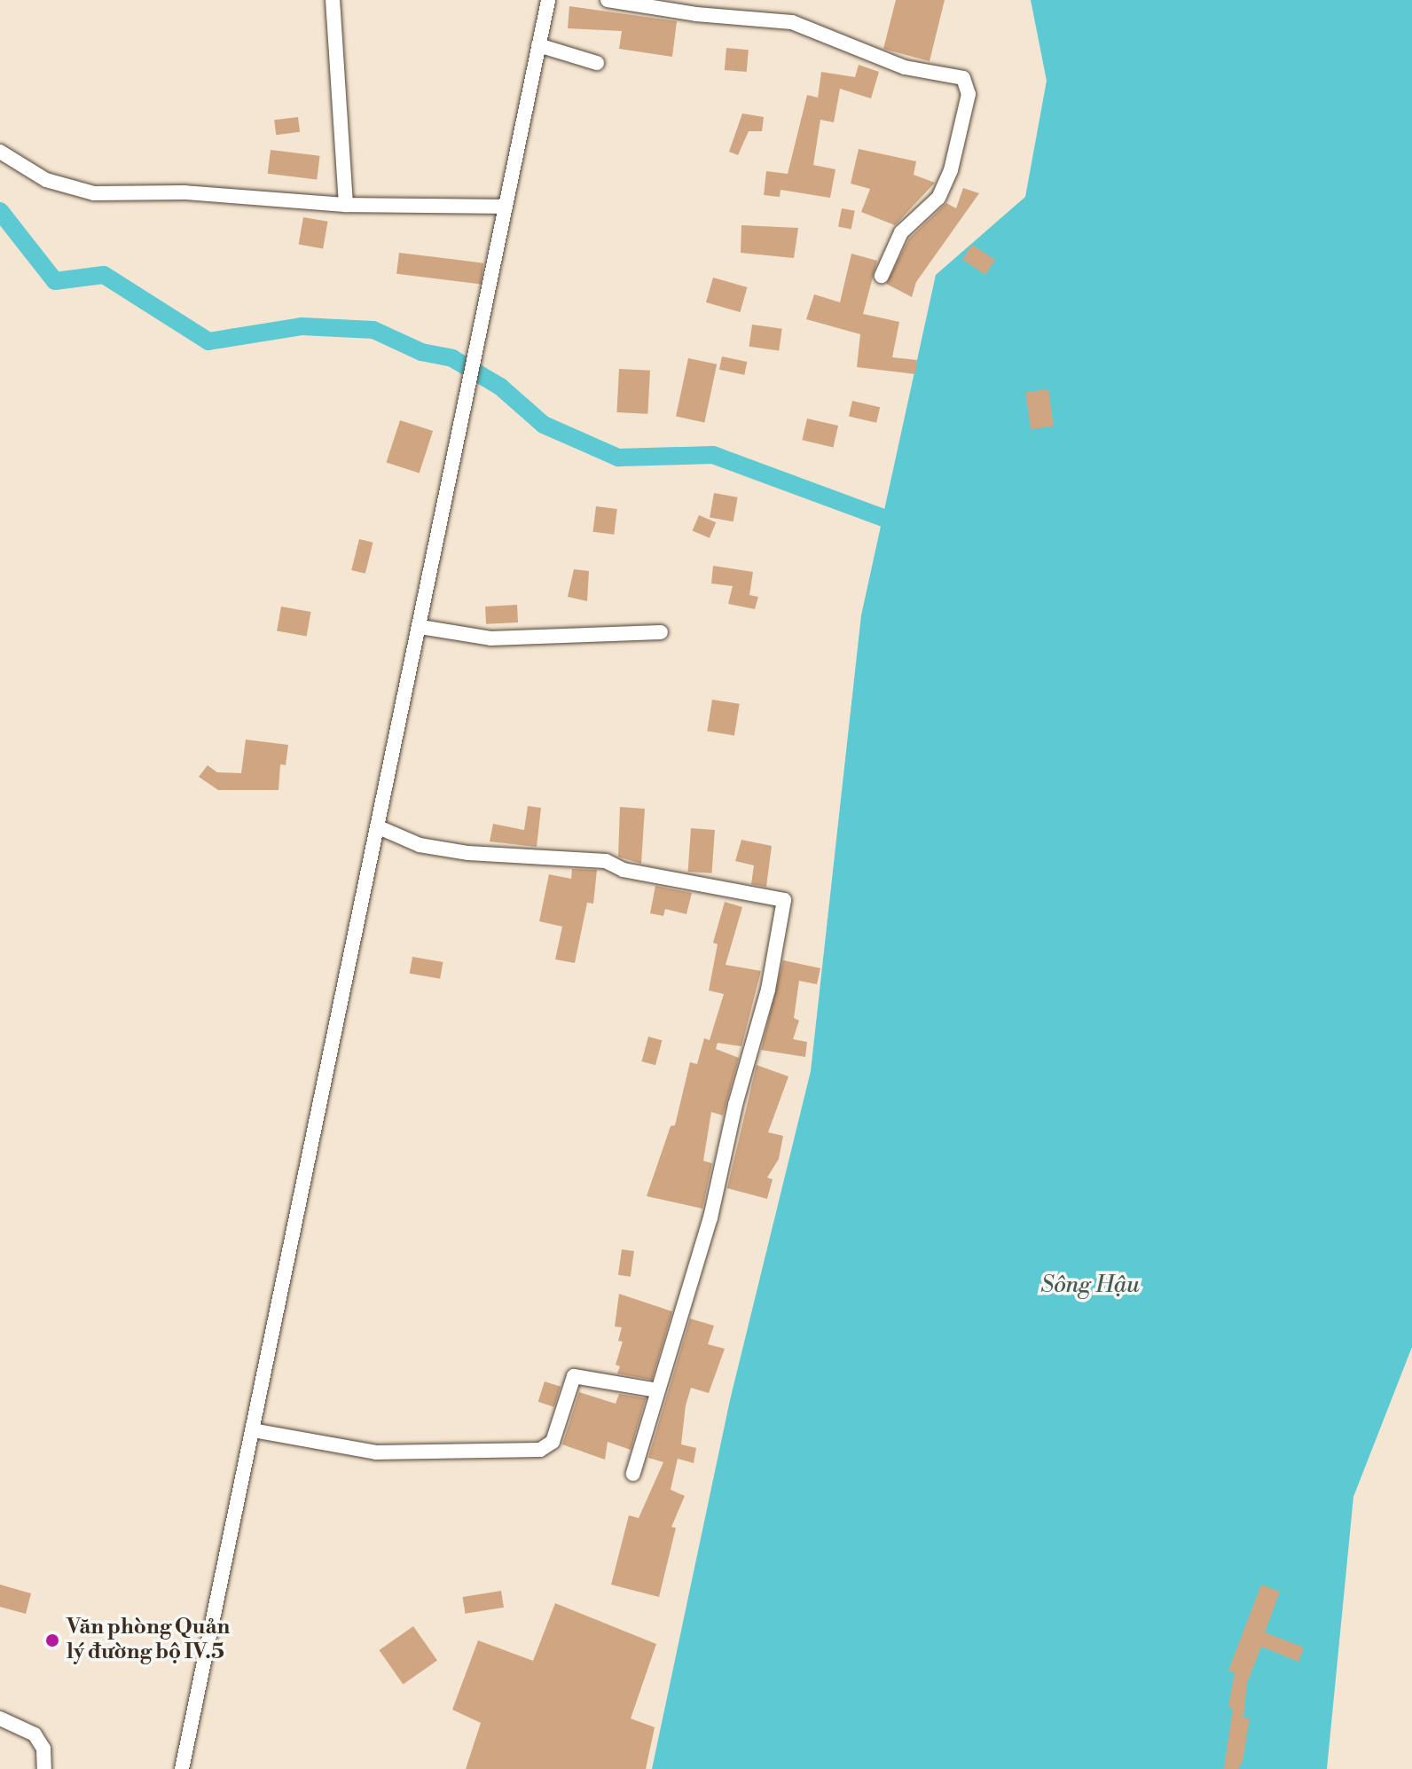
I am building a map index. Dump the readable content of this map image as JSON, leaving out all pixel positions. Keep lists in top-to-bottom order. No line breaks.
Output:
{"water":["Sông Hậu"],"places":["Văn phòng Quản lý đường bộ IV.5"]}
